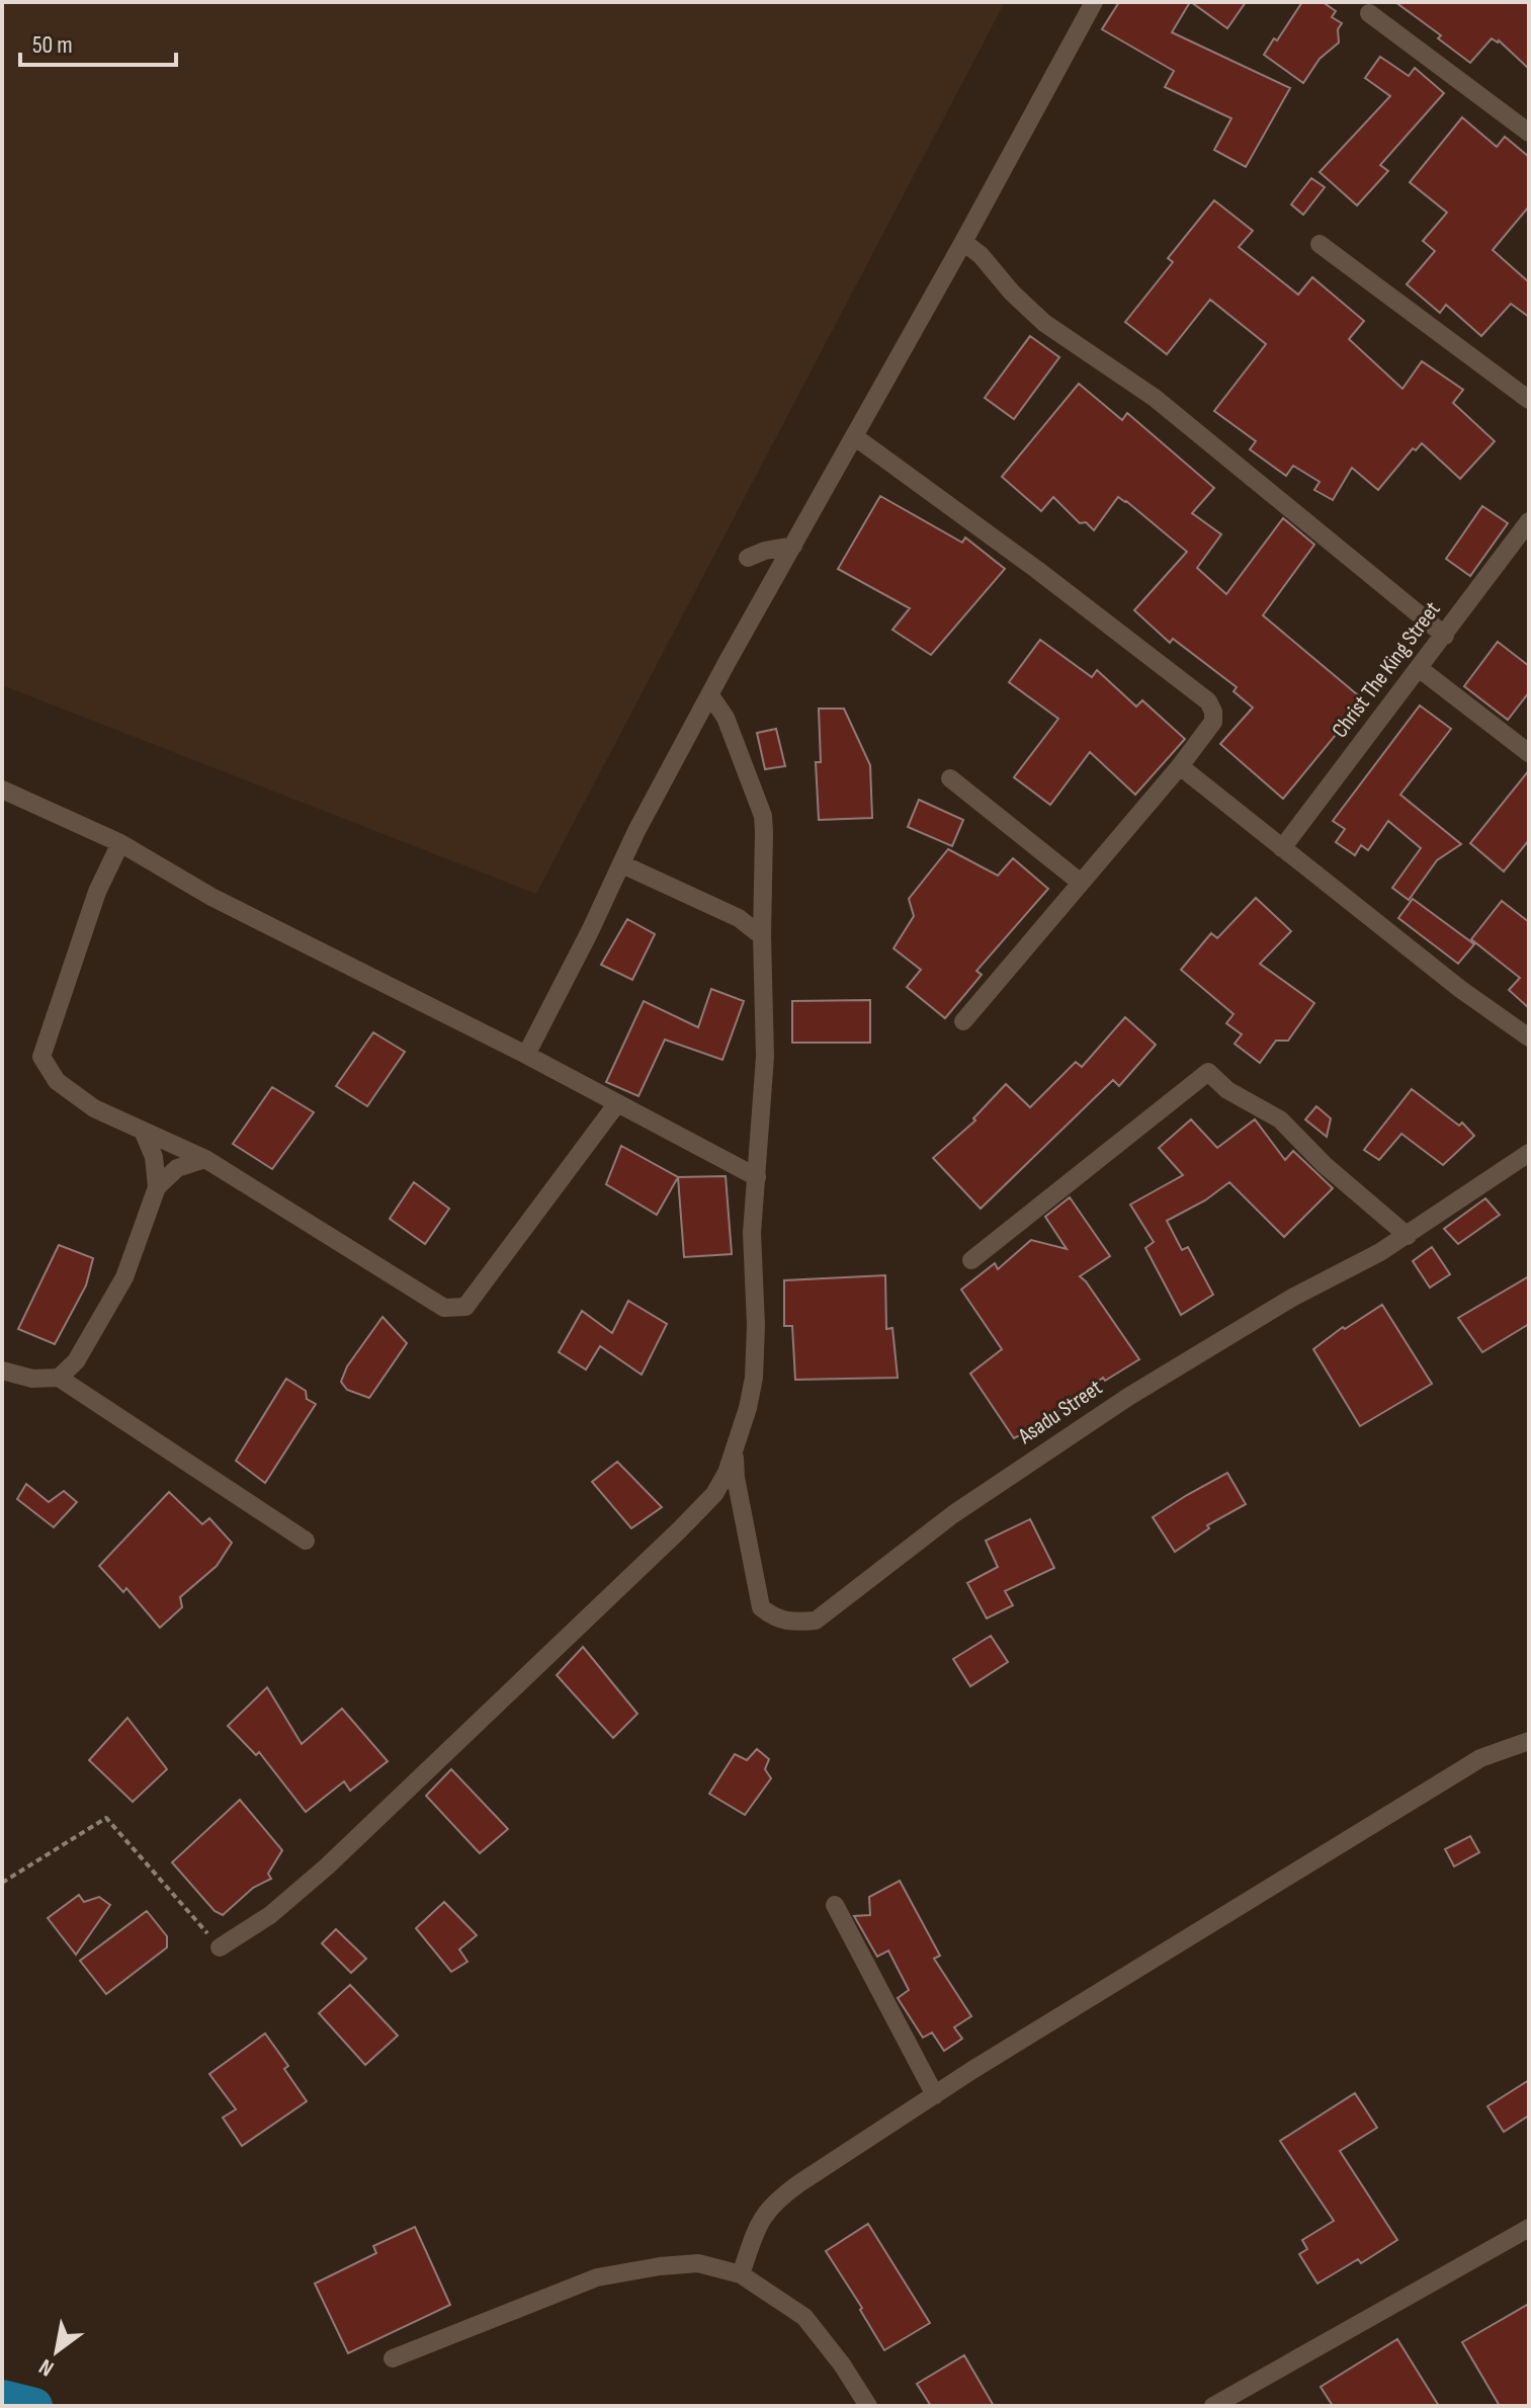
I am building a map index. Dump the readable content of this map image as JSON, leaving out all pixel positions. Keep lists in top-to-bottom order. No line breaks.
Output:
{"streets":{"street":["Christ The King Street","Asadu Street"]},"scale_bar":"50 m","north":"bottom left"}
